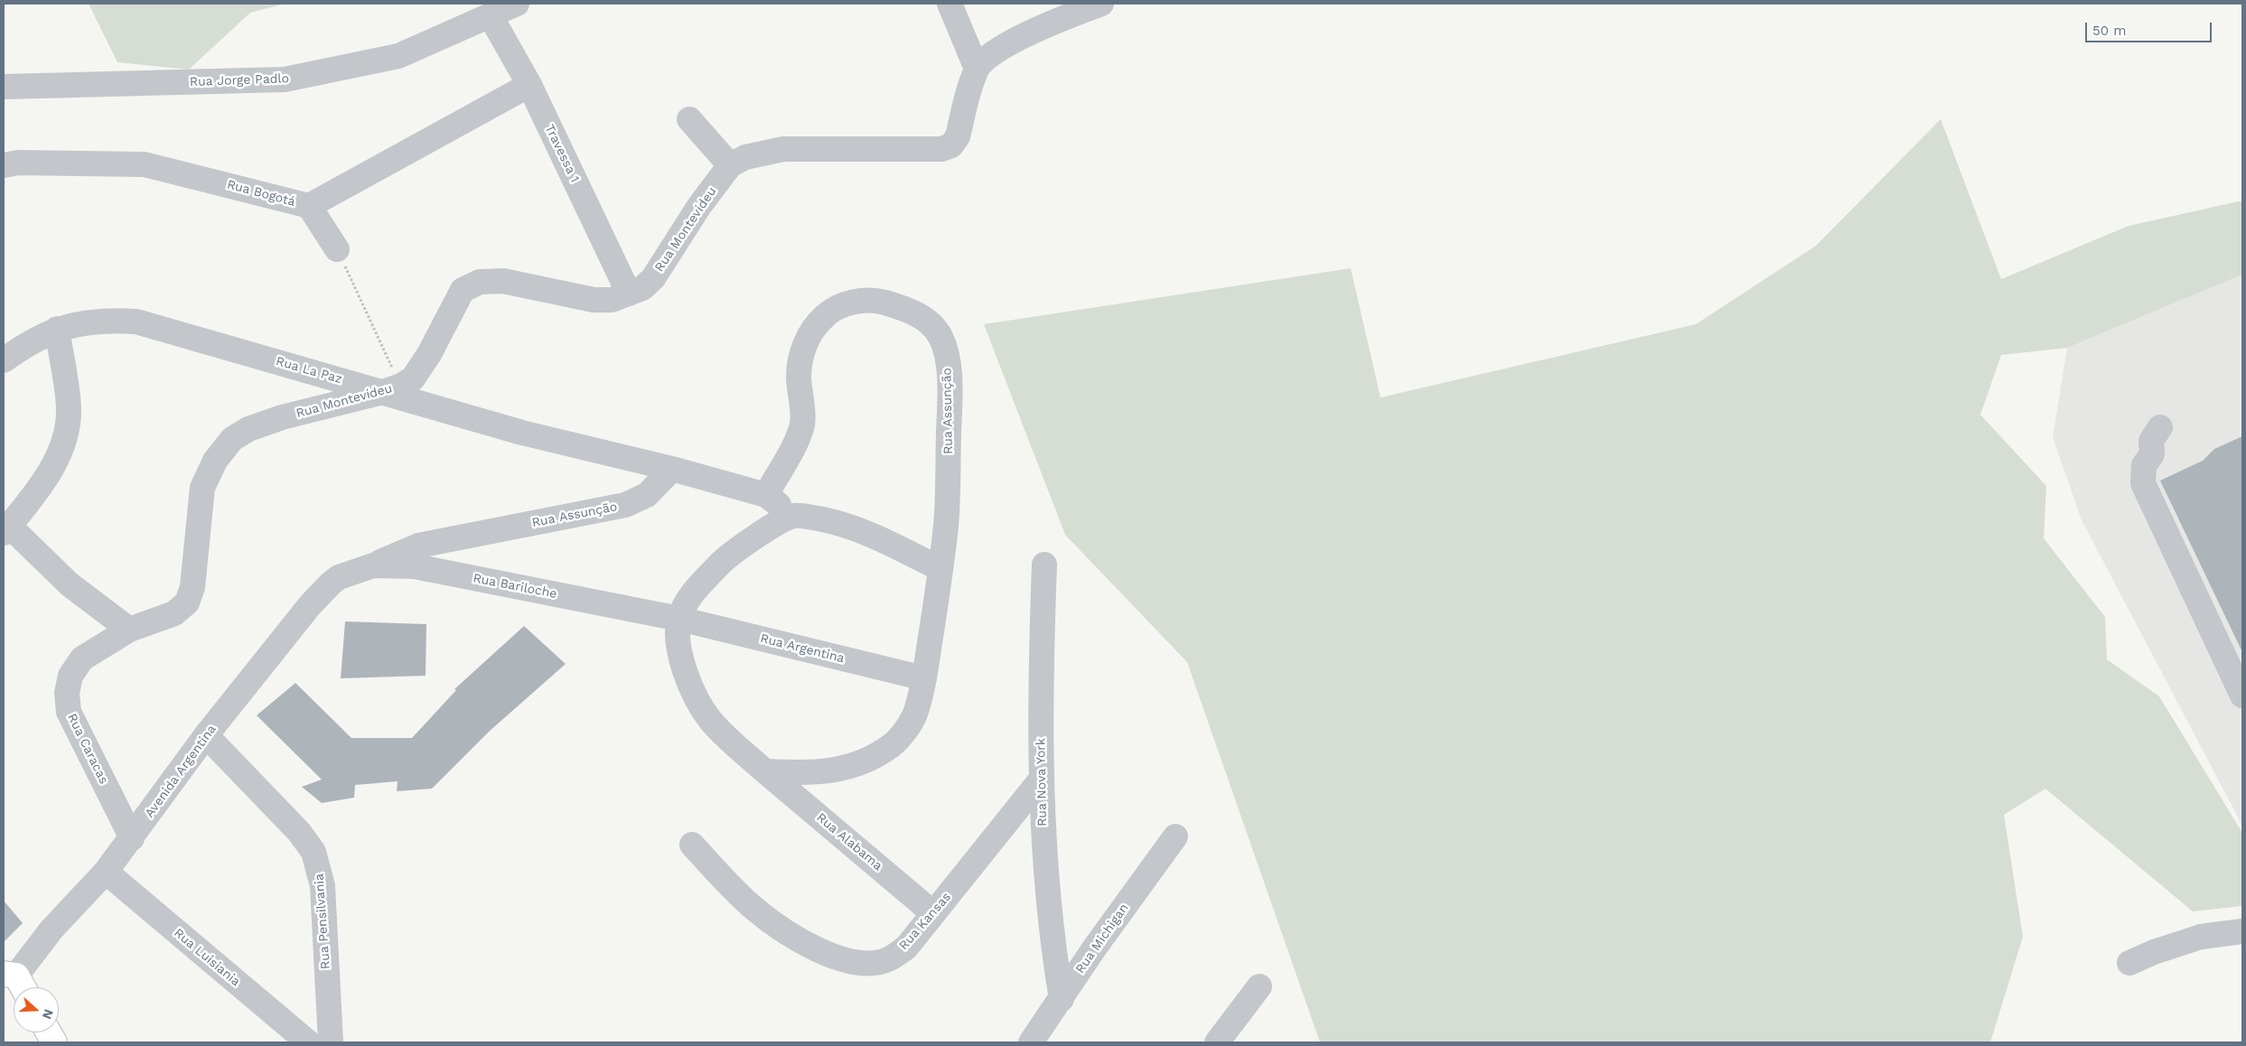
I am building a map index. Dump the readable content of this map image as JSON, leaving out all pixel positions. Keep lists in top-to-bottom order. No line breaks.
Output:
{"streets":{"street":["Rua Jorge Padlo","Travessa 1","Rua Bogotá","Rua Montevídeu","Rua La Paz","Rua Assunção","Rua Bariloche","Rua Argentina","Rua Caracas","Avenida Argentina","Rua Nova York","Rua Alabama","Rua Pensilvania","Rua Kansas","Rua Michigan","Rua Luisiania"]},"crossings":[["Rua Jorge Padlo","Travessa 1"],["Travessa 1","Rua Bogotá"],["Travessa 1","Rua Montevídeu"],["Rua Montevídeu","Rua La Paz"],["Rua Montevídeu","Rua Caracas"],["Rua La Paz","Rua Assunção"],["Rua Assunção","Rua Bariloche"],["Rua Assunção","Rua Argentina"],["Rua Assunção","Avenida Argentina"],["Rua Assunção","Rua Alabama"],["Rua Bariloche","Rua Argentina"],["Rua Bariloche","Avenida Argentina"],["Rua Bariloche","Rua Alabama"],["Rua Argentina","Rua Alabama"],["Rua Caracas","Avenida Argentina"],["Avenida Argentina","Rua Pensilvania"],["Avenida Argentina","Rua Luisiania"],["Rua Nova York","Rua Kansas"],["Rua Nova York","Rua Michigan"],["Rua Alabama","Rua Kansas"]],"scale_bar":"50 m","north":"right"}
